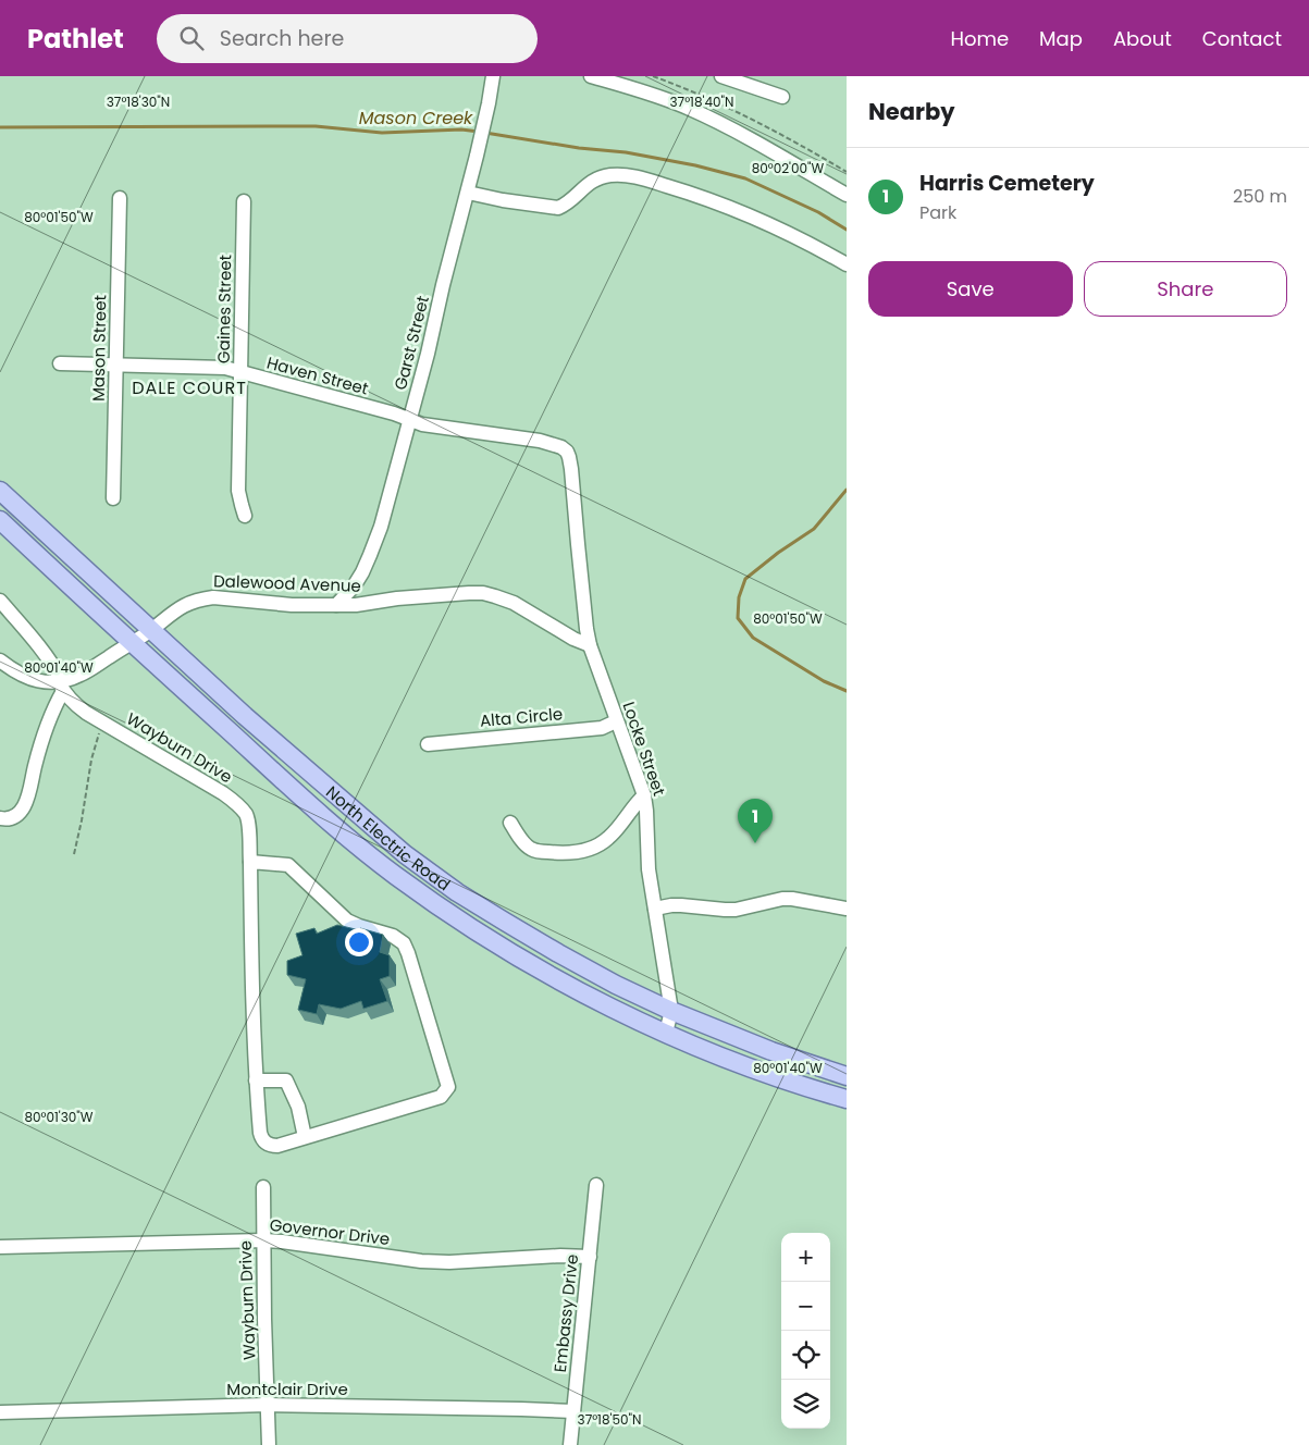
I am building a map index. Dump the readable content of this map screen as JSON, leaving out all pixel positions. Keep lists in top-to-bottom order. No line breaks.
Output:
{"streets":{"main road":["North Electric Road"],"street":["Gaines Street","Garst Street","Mason Street","Haven Street","Dalewood Avenue","Alta Circle","Wayburn Drive","Locke Street","Governor Drive","Embassy Drive","Montclair Drive"]},"crossings":[["Gaines Street","Haven Street"],["Garst Street","Haven Street"],["Garst Street","Dalewood Avenue"],["Mason Street","Haven Street"],["Haven Street","Locke Street"],["Dalewood Avenue","Wayburn Drive"],["Dalewood Avenue","Locke Street"],["Dalewood Avenue","North Electric Road"],["Alta Circle","Locke Street"],["Wayburn Drive","Governor Drive"],["Wayburn Drive","Montclair Drive"],["Locke Street","North Electric Road"],["Governor Drive","Embassy Drive"],["Embassy Drive","Montclair Drive"]],"districts":["DALE COURT"],"water":["Mason Creek"],"page":{"header":"Pathlet","search":"Search here","nav":["Home","Map","About","Contact"],"heading":"Nearby","list":[{"mark":"1","name":"Harris Cemetery","note":"Park","value":"250 m"}],"buttons":["Save","Share"],"pins":"1","map_buttons":["+","−"]},"coordinates":["37°18'30\"N","37°18'40\"N","80°02'00\"W","80°01'50\"W","80°01'40\"W","80°01'30\"W","37°18'50\"N"]}
